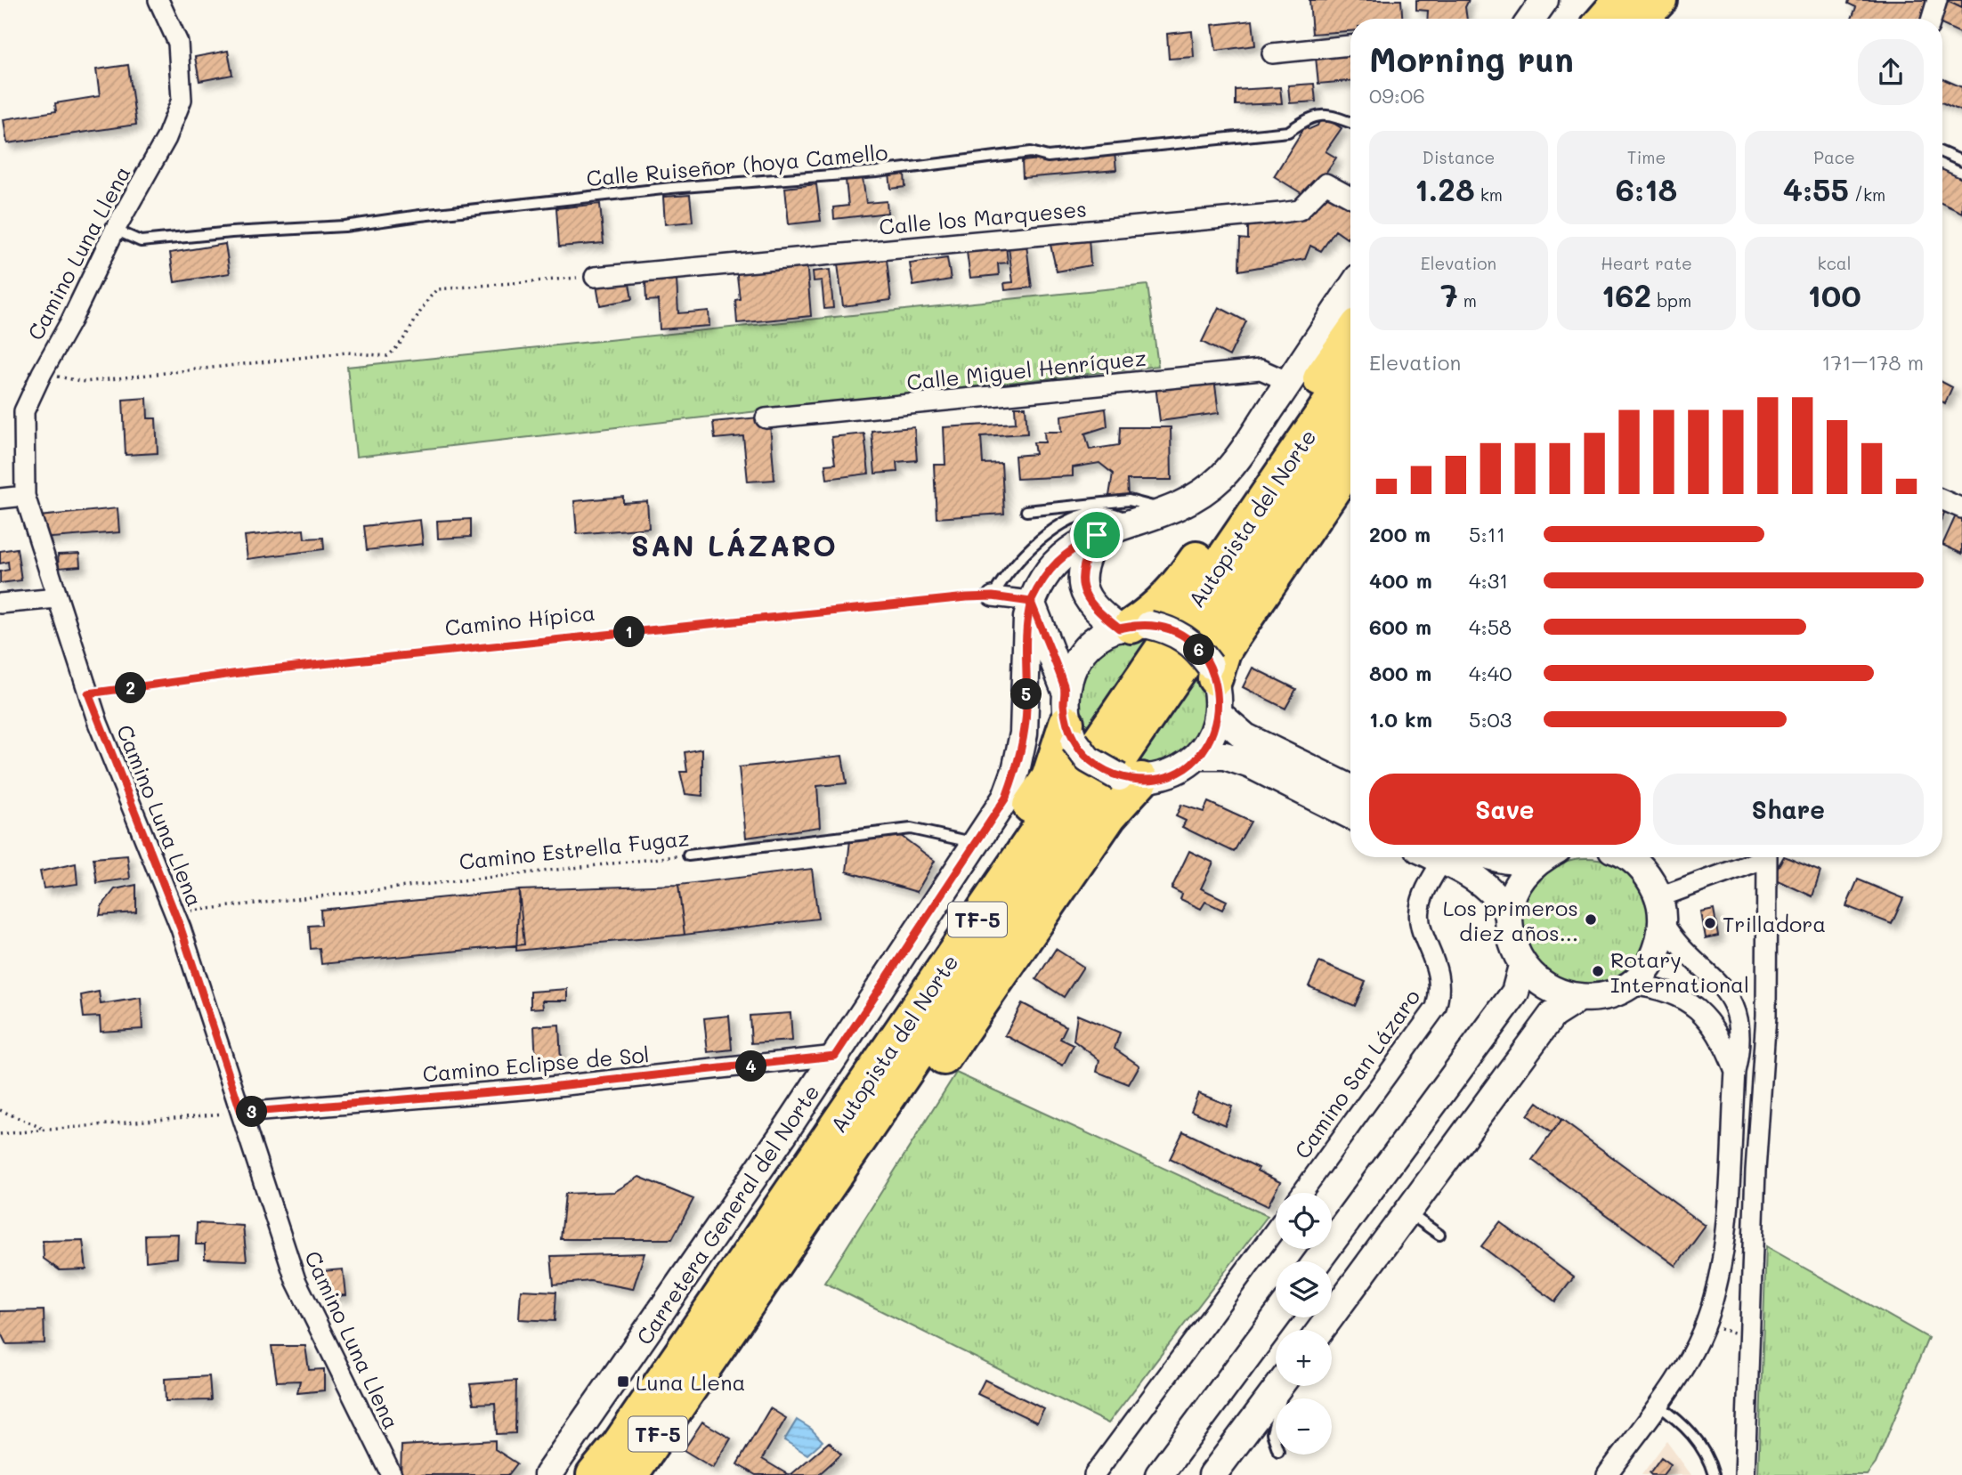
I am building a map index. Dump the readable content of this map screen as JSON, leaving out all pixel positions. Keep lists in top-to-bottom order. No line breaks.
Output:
{"streets":{"highway":["Autopista del Norte","TF-5"],"main road":["Carretera General del Norte"],"street":["Calle los Marqueses","Camino Luna Llena","Calle Miguel Henríquez","Camino Eclipse de Sol","Camino San Lázaro"],"lane":["Calle Ruiseñor (hoya Camello","Camino Estrella Fugaz"],"path":["Camino Hípica"]},"crossings":[["Calle Ruiseñor (hoya Camello","Camino Luna Llena"],["Camino Luna Llena","Camino Hípica"],["Camino Luna Llena","Camino Estrella Fugaz"],["Camino Luna Llena","Camino Eclipse de Sol"],["Calle Miguel Henríquez","Carretera General del Norte"],["Camino Estrella Fugaz","Carretera General del Norte"],["Camino Eclipse de Sol","Carretera General del Norte"]],"districts":["SAN LÁZARO"],"places":{"other":["Los primeros diez años...","Trilladora","Rotary International"],"transit":["Luna Llena"]},"page":{"heading":["Morning run","09:06"],"stats":[["Distance","1.28 km"],["Time","6:18"],["Pace","4:55 /km"],["Elevation","7 m"],["Heart rate","162 bpm"],["kcal","100"]],"chart":["Elevation","171–178 m"],"list":[{"name":"200 m","note":"5:11"},{"name":"400 m","note":"4:31"},{"name":"600 m","note":"4:58"},{"name":"800 m","note":"4:40"},{"name":"1.0 km","note":"5:03"}],"pins":["1","6","2","5","4","3"],"buttons":["Save","Share"],"map_buttons":["+","−"]}}
